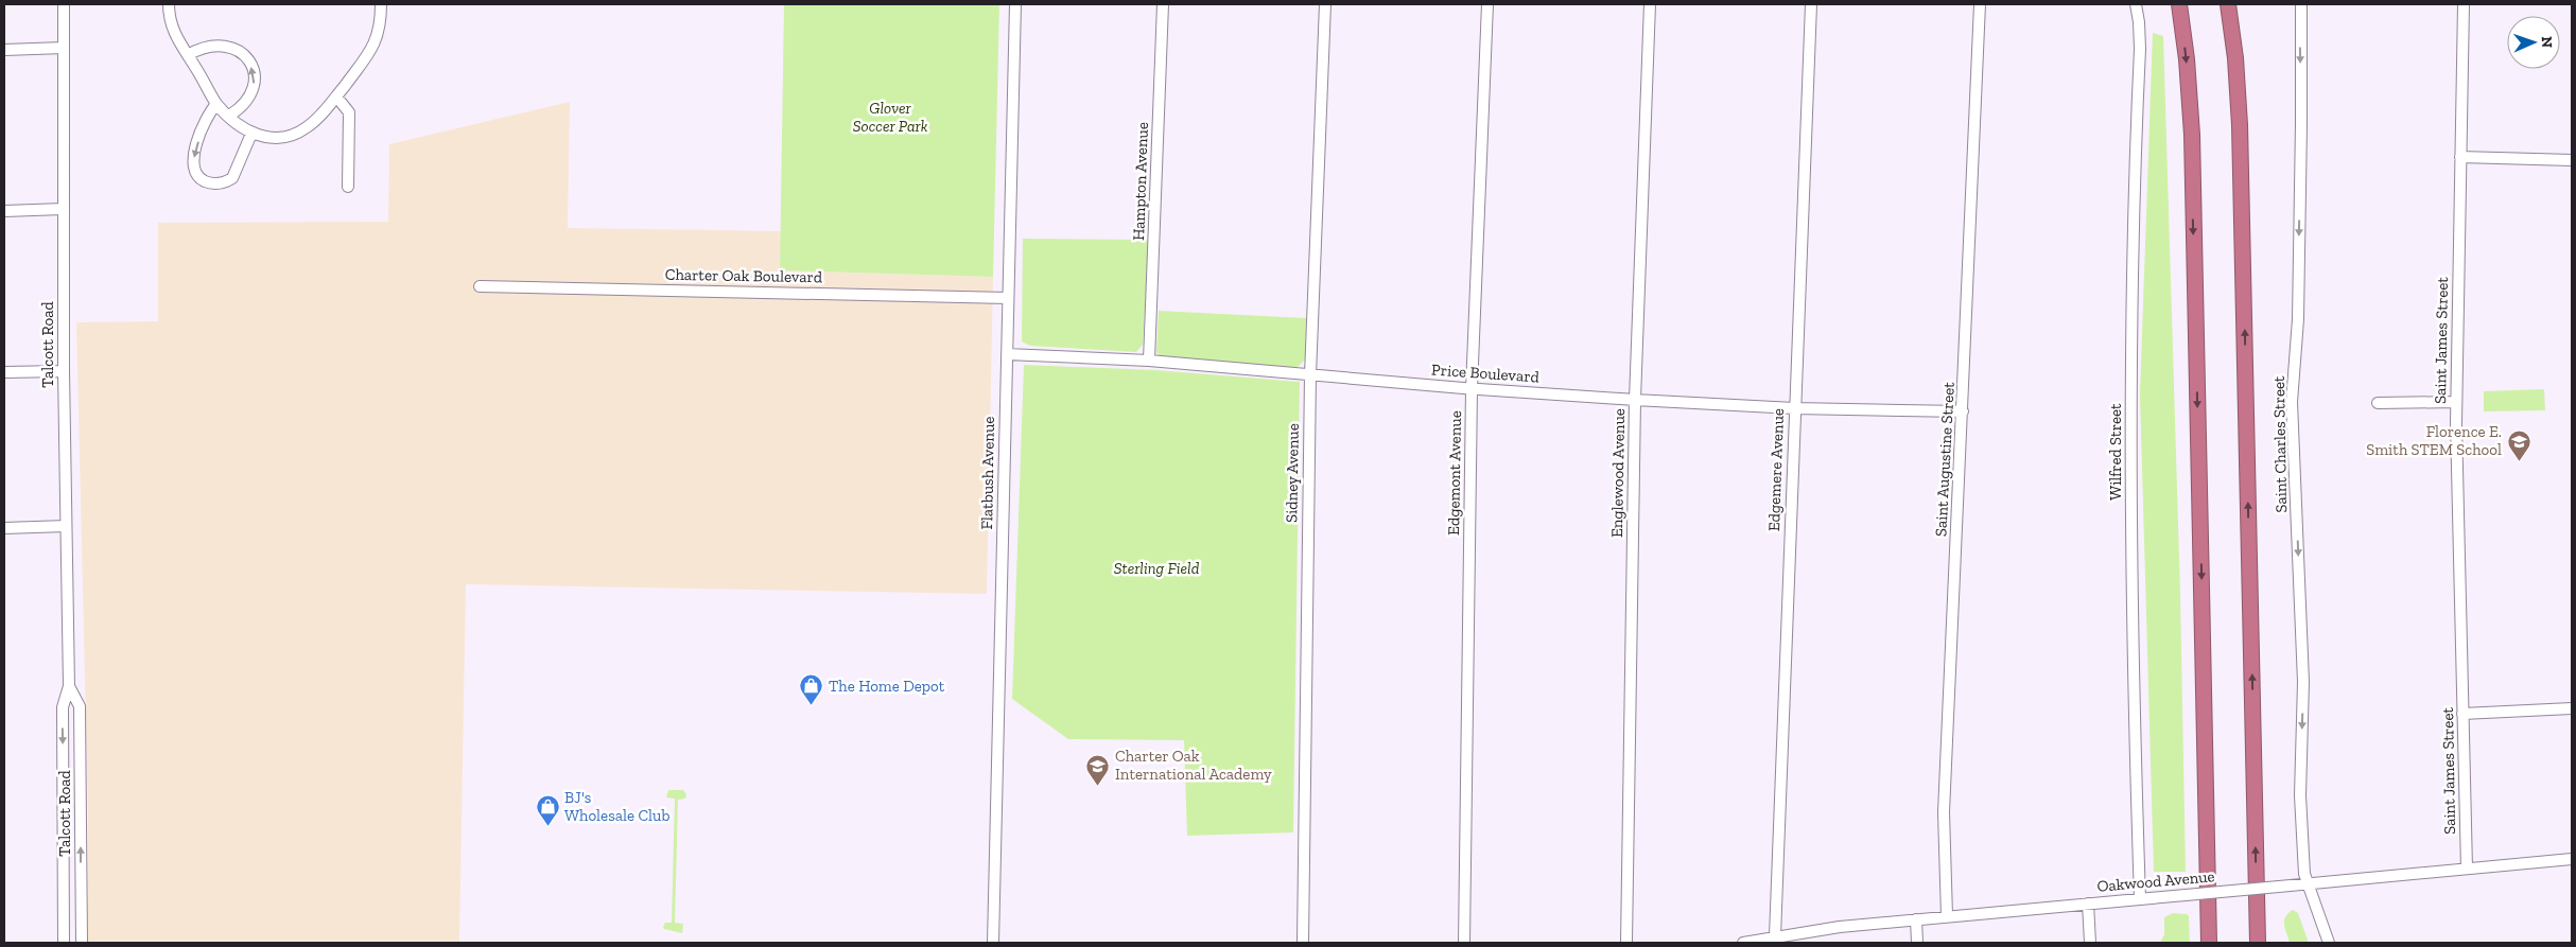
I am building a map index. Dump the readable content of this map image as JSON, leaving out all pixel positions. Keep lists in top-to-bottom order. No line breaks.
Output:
{"streets":{"street":["Hampton Avenue","Charter Oak Boulevard","Saint James Street","Talcott Road","Price Boulevard","Saint Charles Street","Wilfred Street","Saint Augustine Street","Edgemere Avenue","Flatbush Avenue","Sidney Avenue","Edgemont Avenue","Englewood Avenue","Oakwood Avenue"]},"crossings":[["Hampton Avenue","Price Boulevard"],["Charter Oak Boulevard","Flatbush Avenue"],["Saint James Street","Oakwood Avenue"],["Price Boulevard","Saint Augustine Street"],["Price Boulevard","Edgemere Avenue"],["Price Boulevard","Flatbush Avenue"],["Price Boulevard","Sidney Avenue"],["Price Boulevard","Edgemont Avenue"],["Price Boulevard","Englewood Avenue"],["Saint Charles Street","Oakwood Avenue"],["Wilfred Street","Oakwood Avenue"],["Saint Augustine Street","Oakwood Avenue"],["Edgemere Avenue","Oakwood Avenue"]],"one_way":["Saint Charles Street"],"parks":["Glover Soccer Park","Sterling Field"],"places":{"school or university":["Florence E. Smith STEM School","Charter Oak International Academy"],"shop":["The Home Depot","BJ's Wholesale Club"]},"north":"right"}
